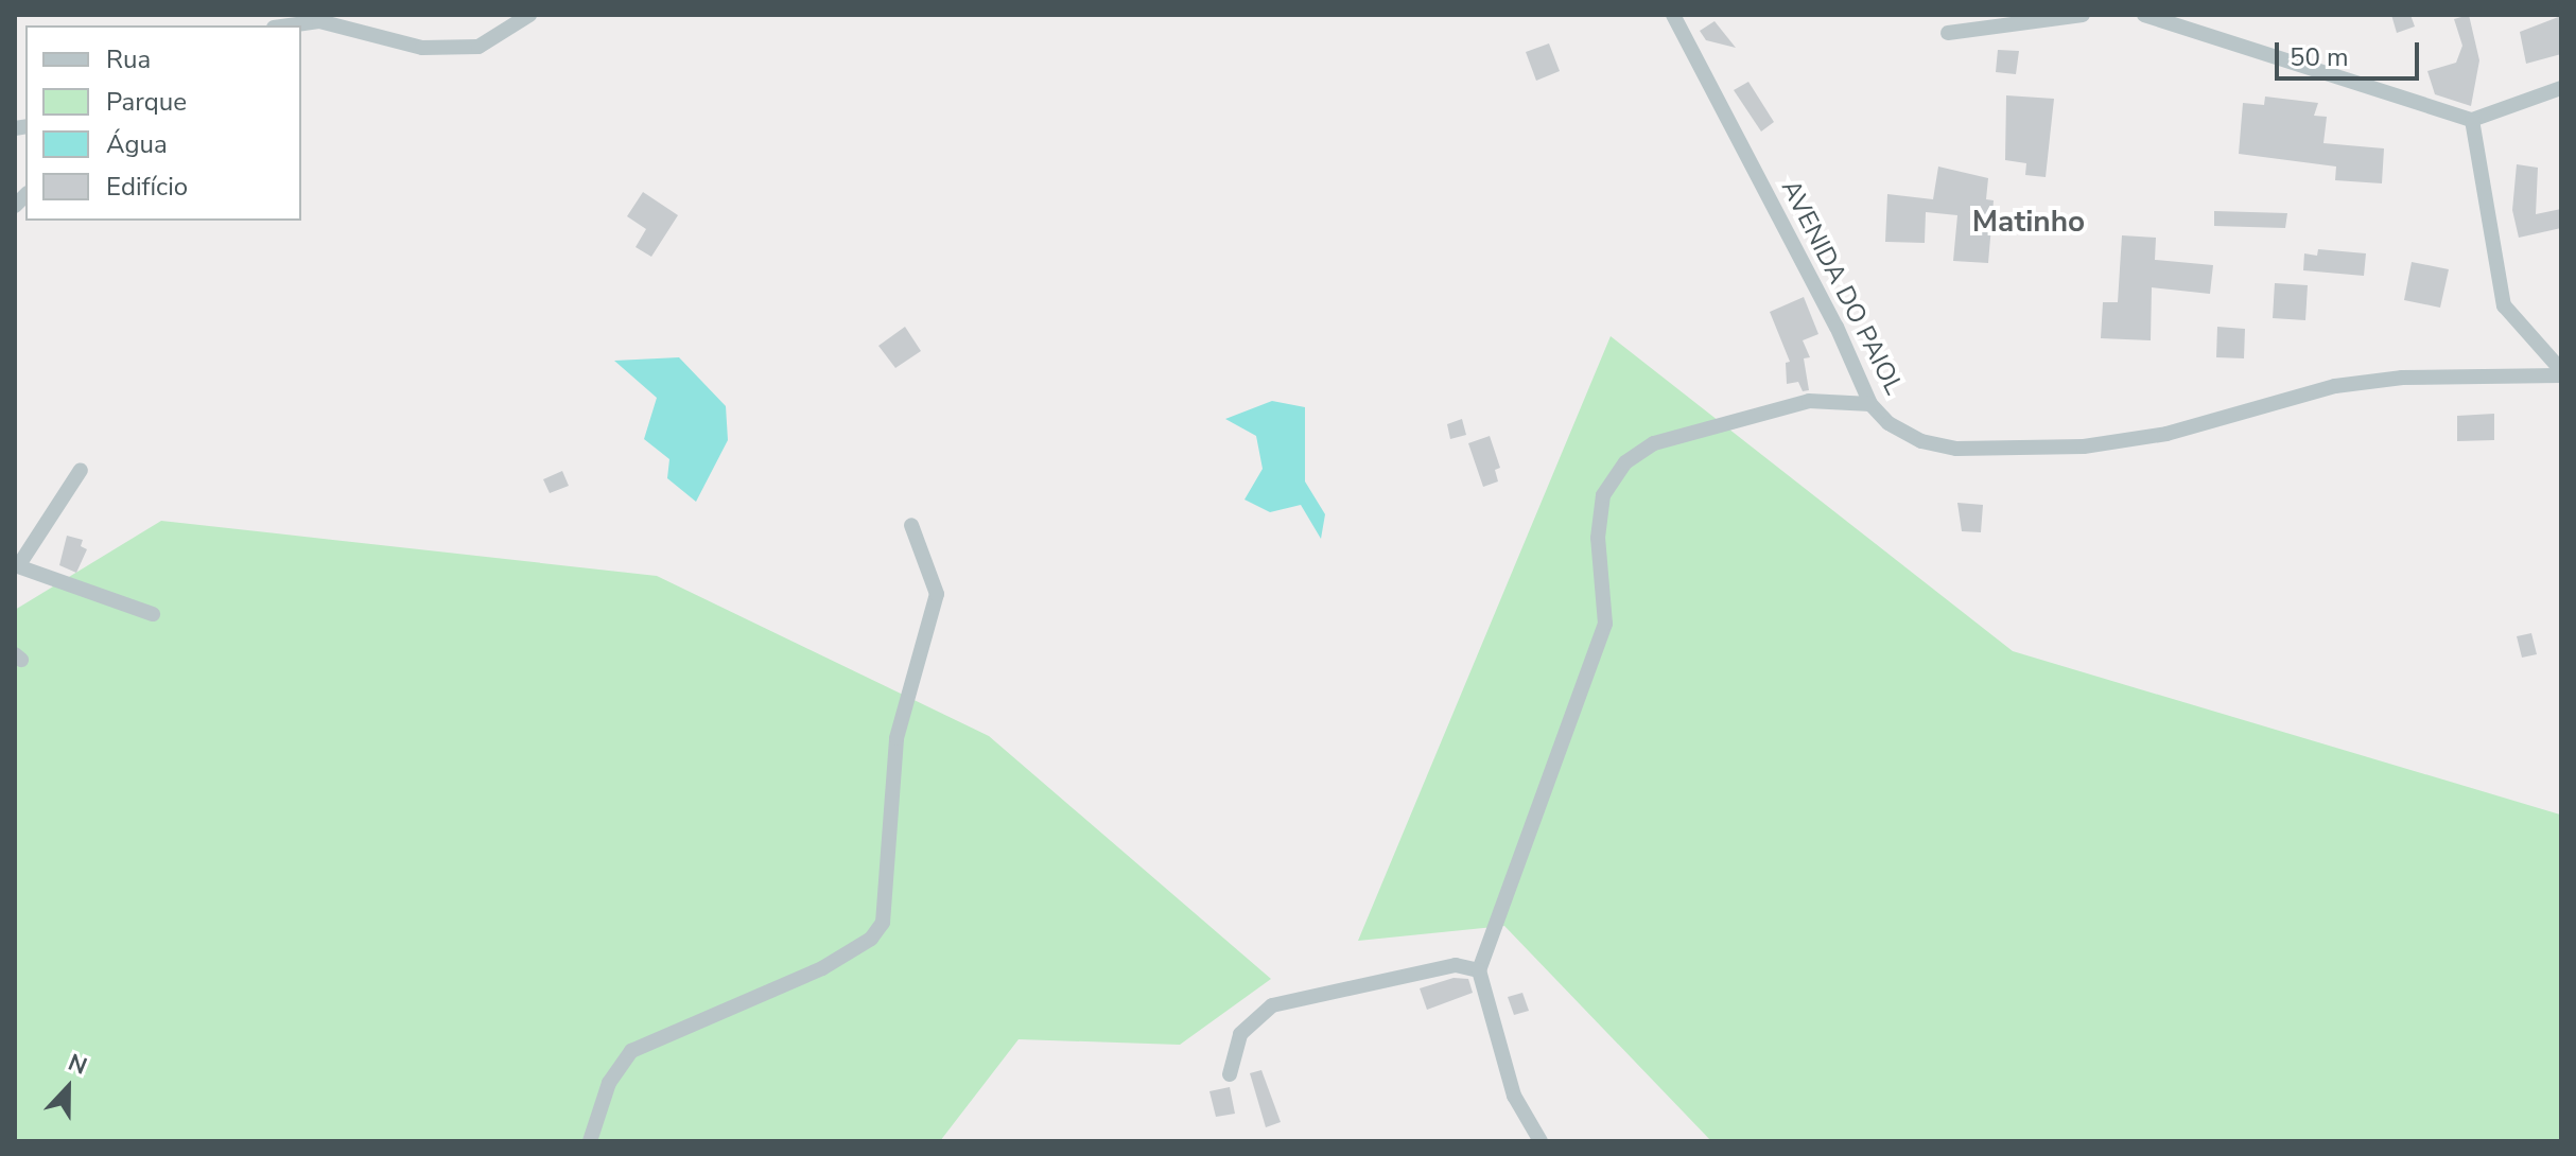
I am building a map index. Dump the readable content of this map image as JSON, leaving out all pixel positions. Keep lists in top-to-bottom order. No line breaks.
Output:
{"streets":{"street":["AVENIDA DO PAIOL"]},"districts":["Matinho"],"legend":["Rua","Parque","Água","Edifício"],"scale_bar":"50 m","north":"top"}
